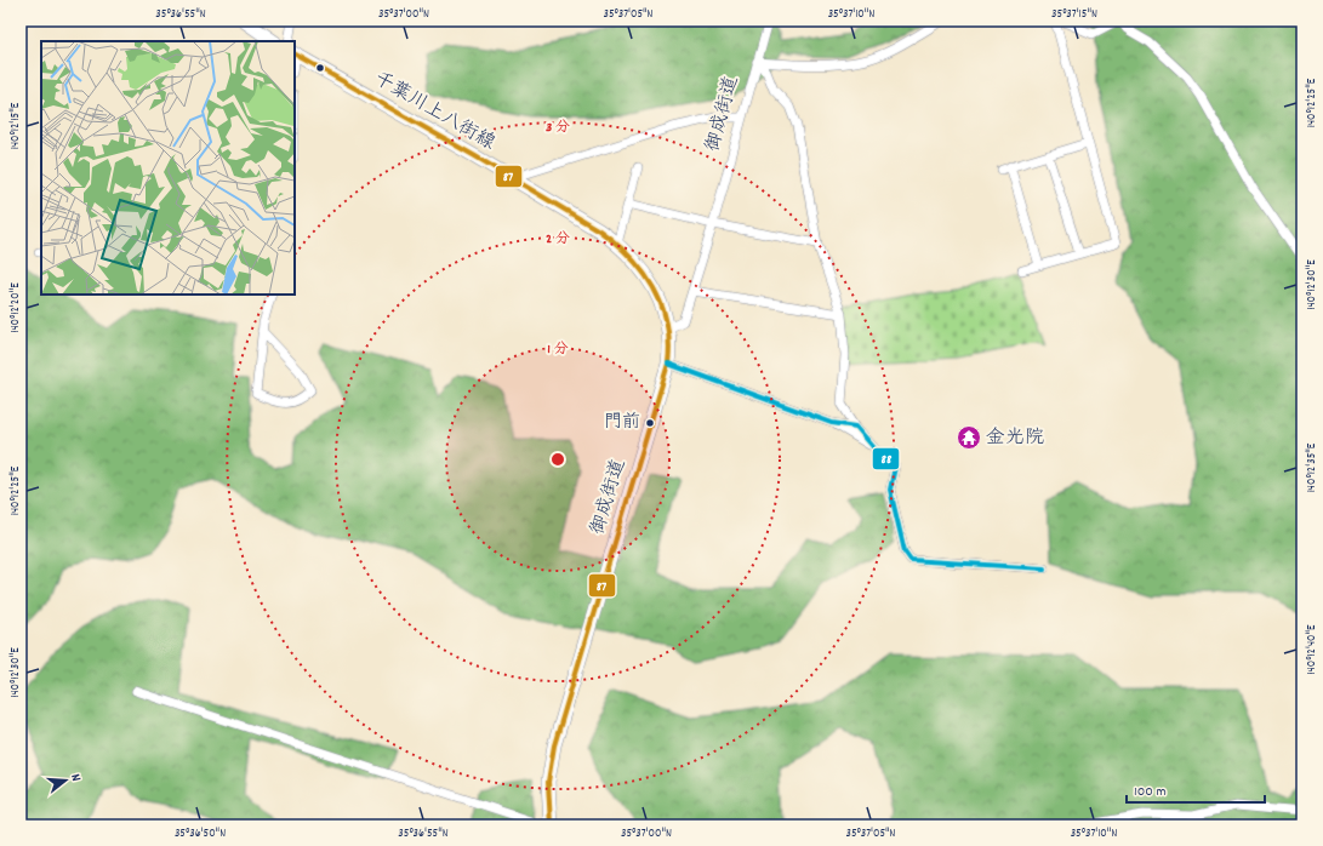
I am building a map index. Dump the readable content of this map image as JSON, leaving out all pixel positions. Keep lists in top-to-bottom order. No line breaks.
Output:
{"streets":{"main road":["千葉川上八街線","御成街道"]},"crossings":[["千葉川上八街線","御成街道"]],"places":{"other":["門前"],"temple":["金光院"]},"lines":["transit line 87","transit line 88"],"scale_bar":"100 m","north":"right","coordinates":["35°36'55\"N","35°37'00\"N","35°37'05\"N","35°37'10\"N","35°37'15\"N","140°12'25\"E","140°12'15\"E","140°12'30\"E","140°12'20\"E","140°12'35\"E","140°12'40\"E","35°36'50\"N"],"rings":["3 分","2 分","1 分"]}
